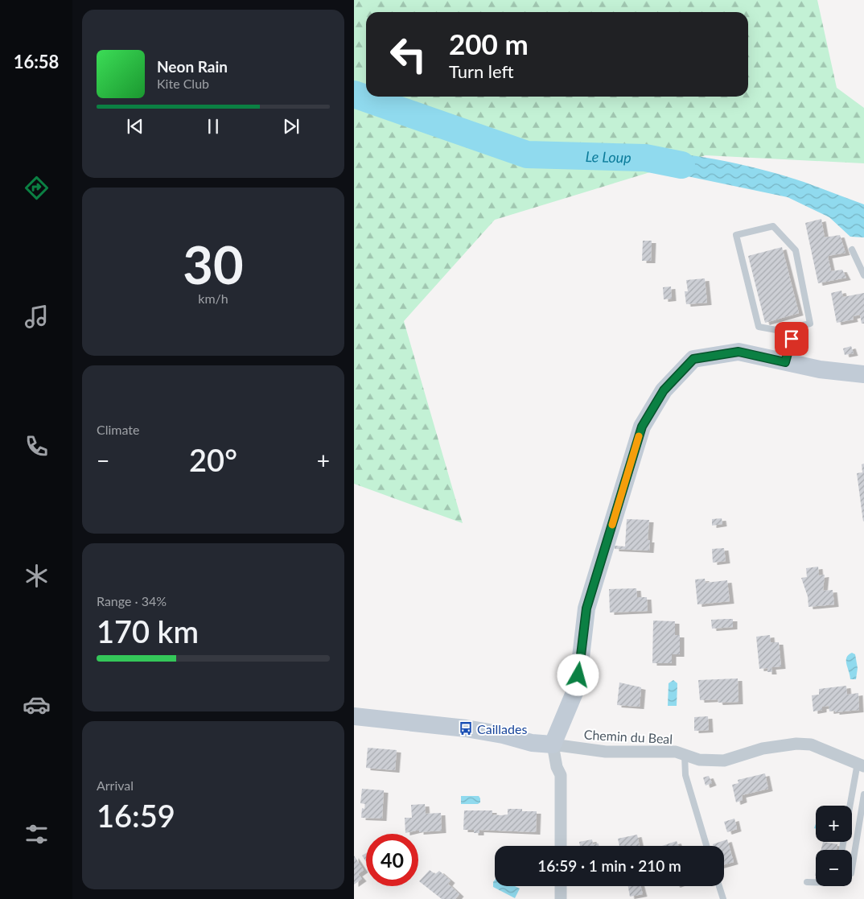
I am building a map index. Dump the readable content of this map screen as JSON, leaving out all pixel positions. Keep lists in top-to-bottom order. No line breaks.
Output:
{"streets":{"street":["Chemin du Beal"]},"water":["Le Loup"],"places":{"bus stop":["Caillades"]},"page":{"tabs":"16:58","turn":["200 m","Turn left"],"song":["Neon Rain","Kite Club"],"tile":[["30","km/h"],"Climate",["Range · 34%","170 km"],["Arrival","16:59"]],"heat":["−","20°","+"],"map_buttons":["+","−"],"limit":"40","trip":"16:59 · 1 min · 210 m"}}
